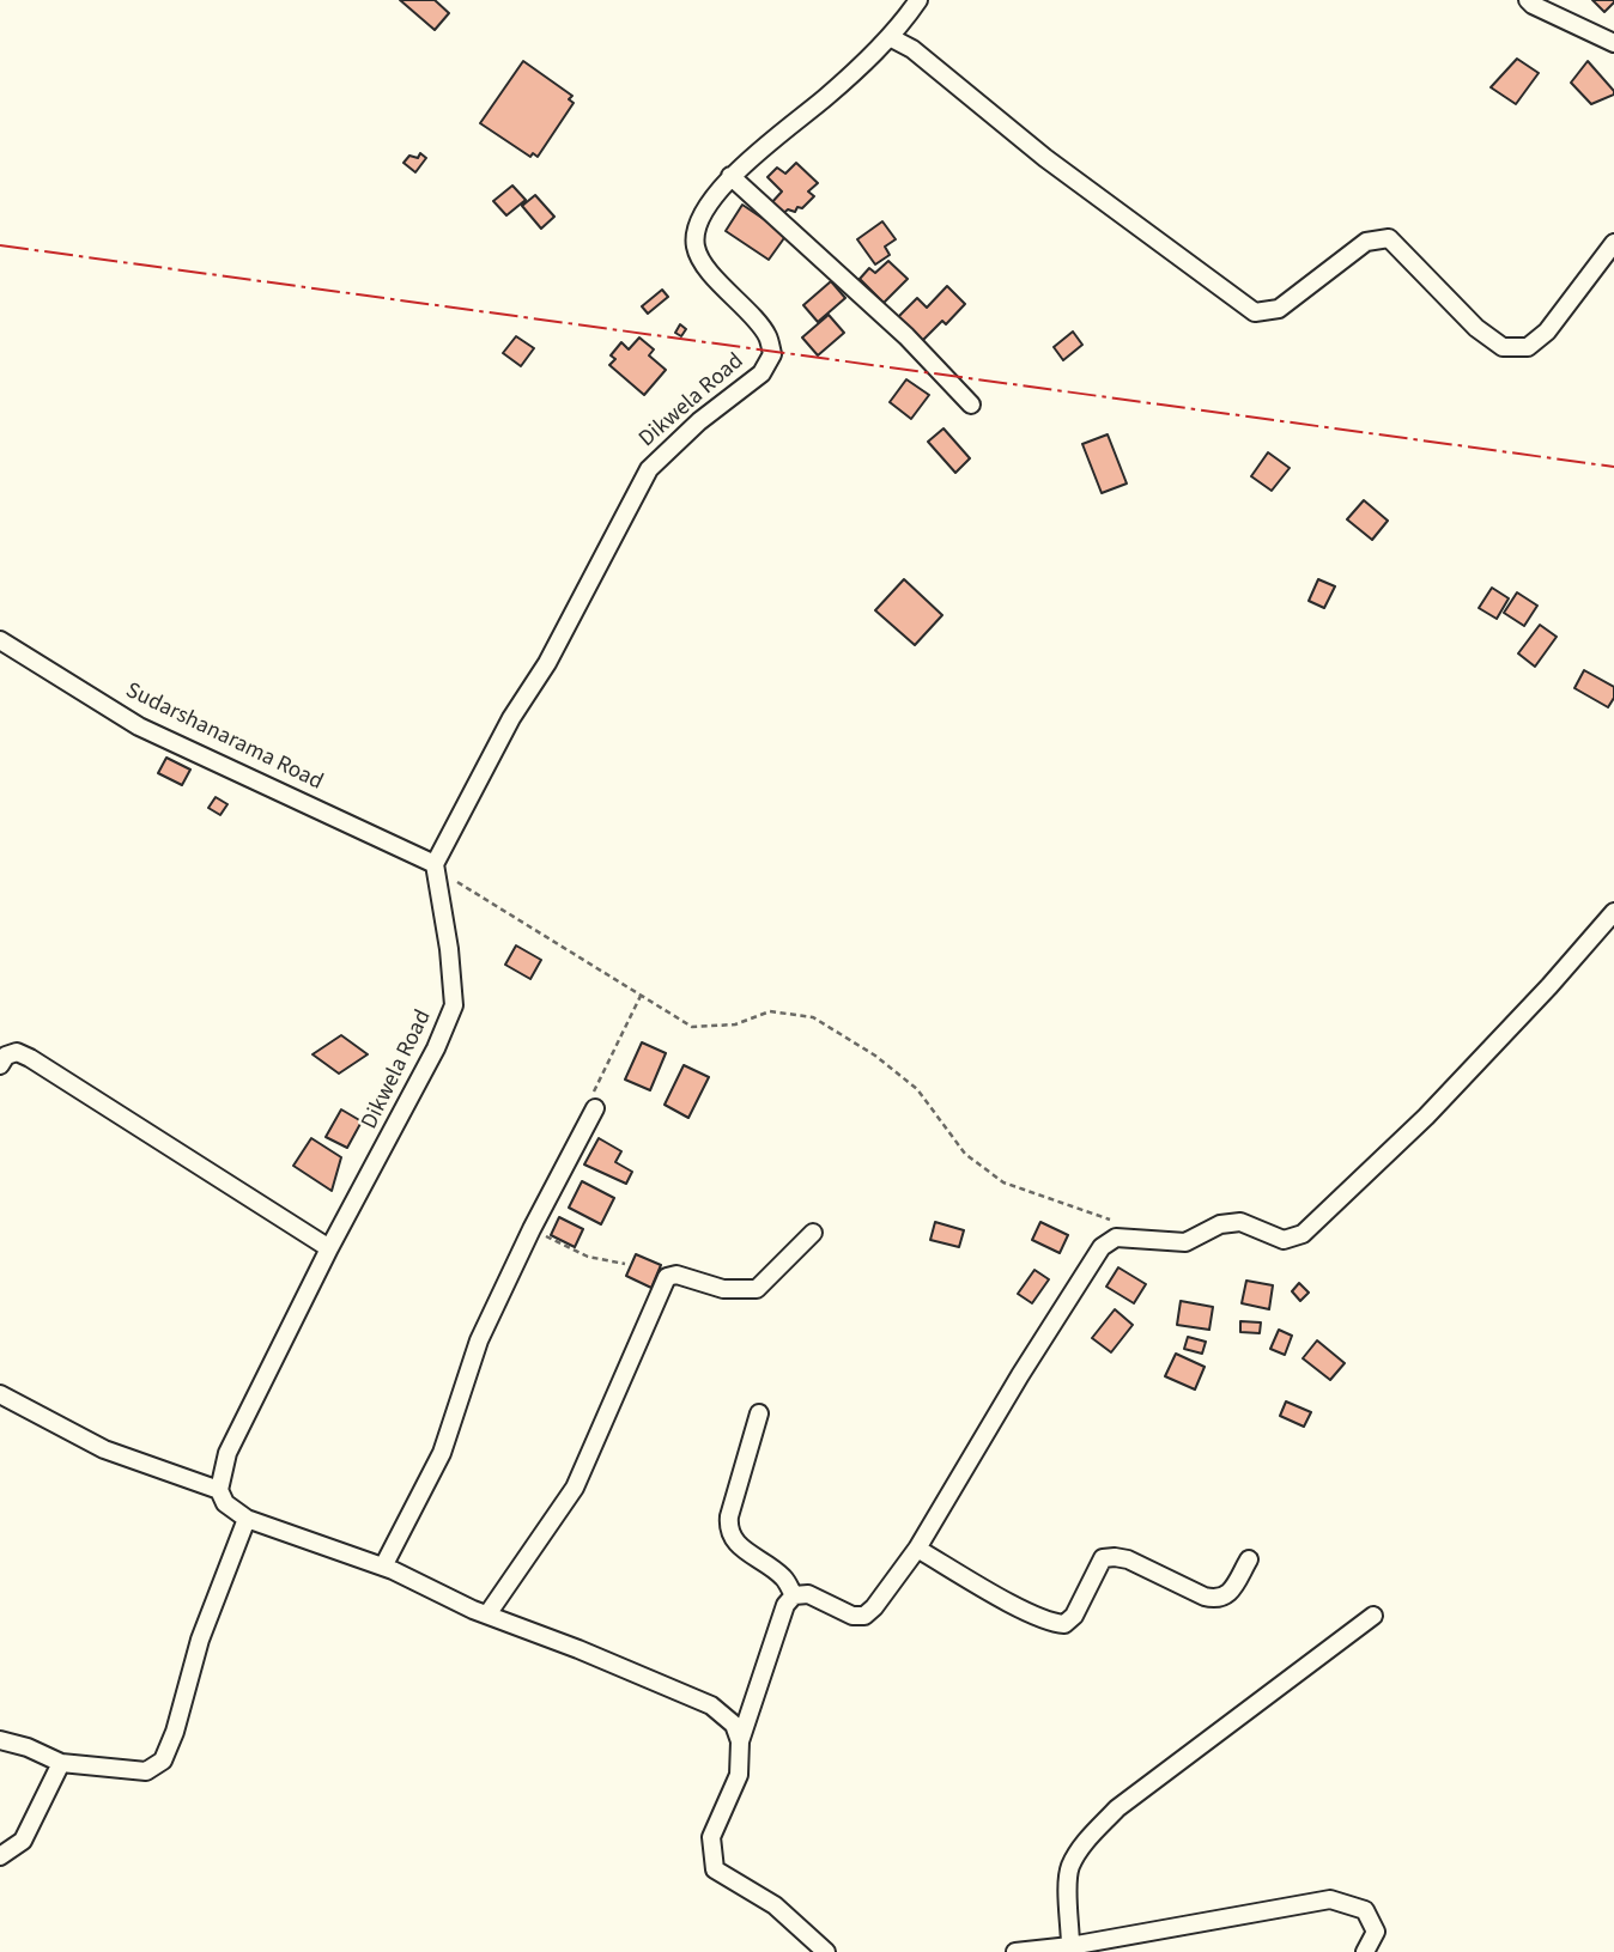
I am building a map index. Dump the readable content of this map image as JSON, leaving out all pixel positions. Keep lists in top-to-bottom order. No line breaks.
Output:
{"streets":{"street":["Dikwela Road","Sudarshanarama Road"]},"crossings":[["Dikwela Road","Sudarshanarama Road"]]}
